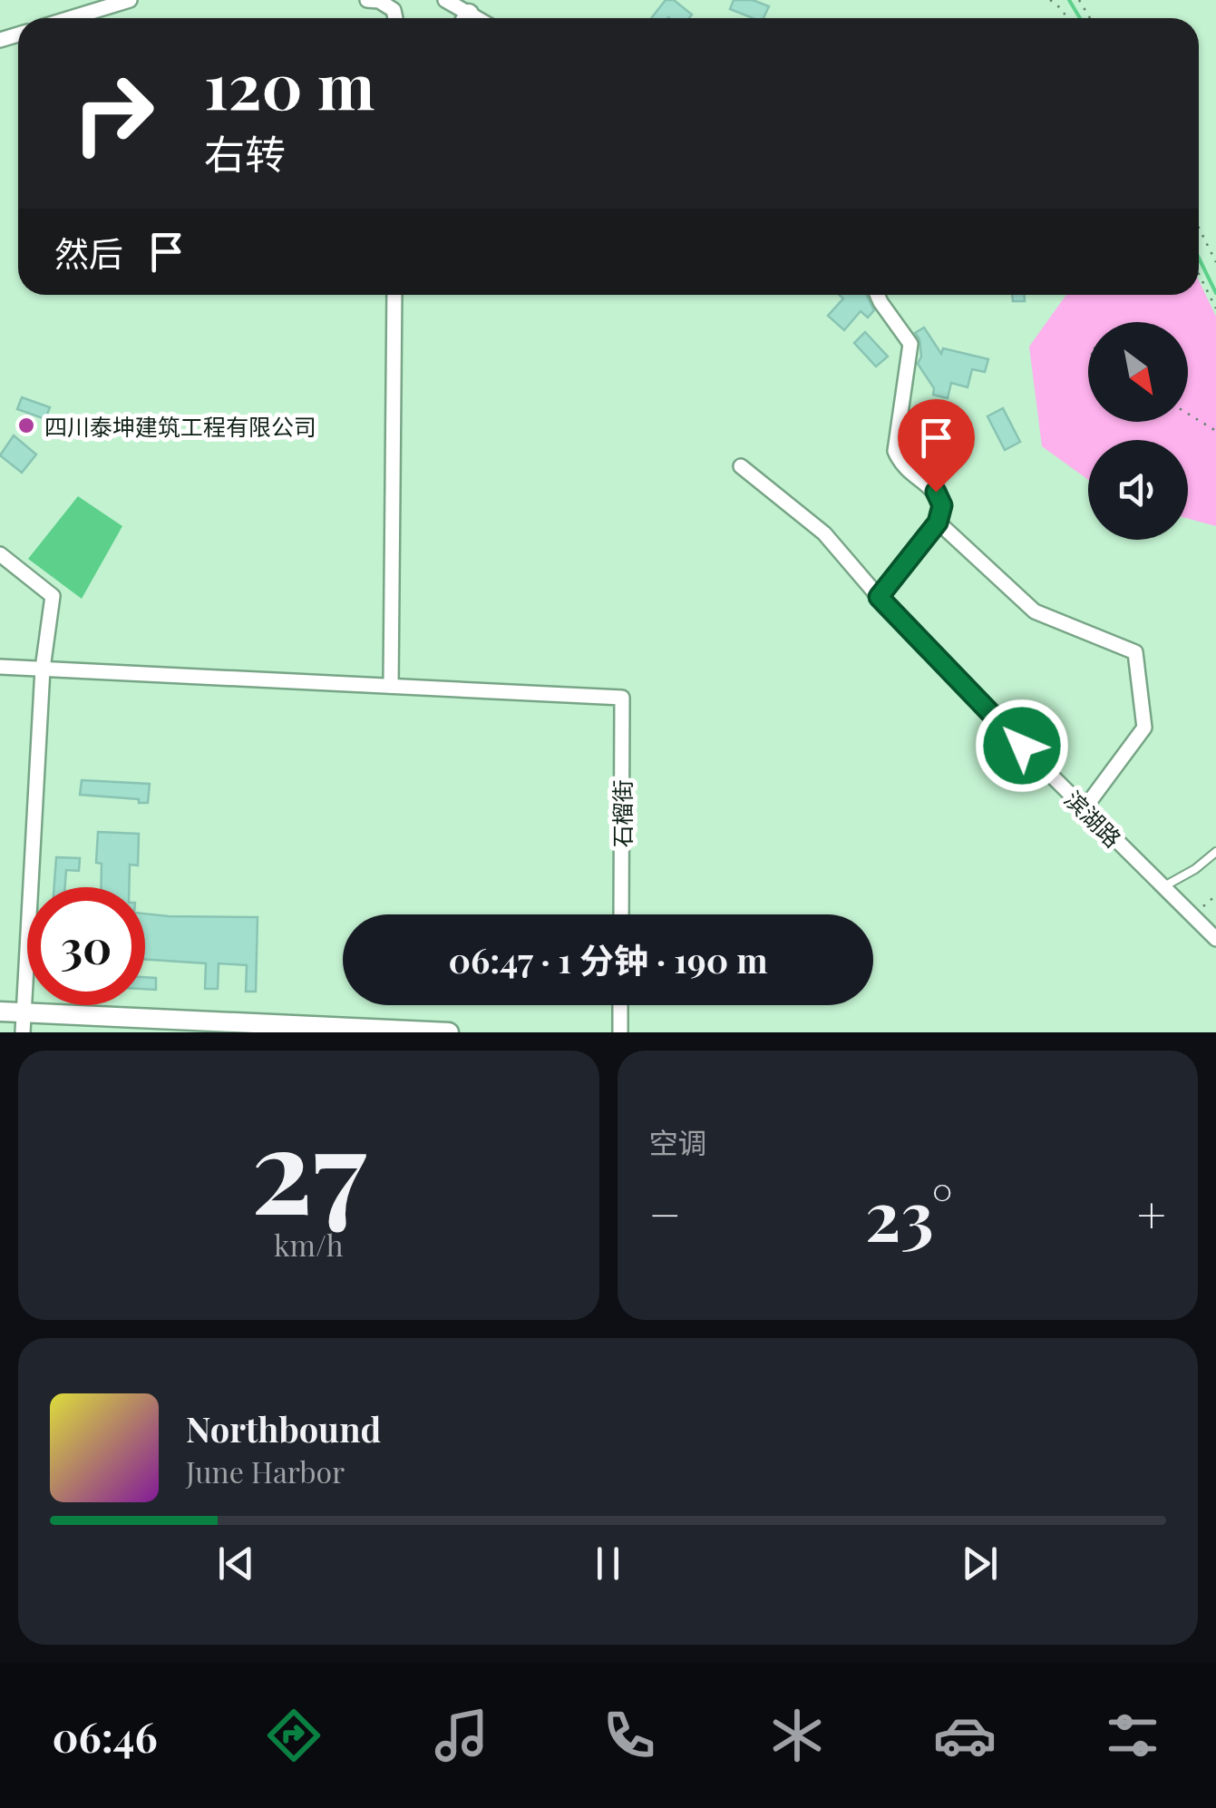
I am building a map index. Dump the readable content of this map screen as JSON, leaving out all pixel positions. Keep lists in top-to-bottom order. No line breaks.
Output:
{"streets":{"street":["石榴街","滨湖路"]},"places":["四川泰坤建筑工程有限公司"],"north":"bottom right","page":{"turn":["120 m","右转"],"then":"然后","limit":"30","trip":"06:47 · 1 分钟 · 190 m","tile":[["27","km/h"],"空调"],"heat":["−","23°","+"],"song":["Northbound","June Harbor"],"tabs":"06:46"}}
